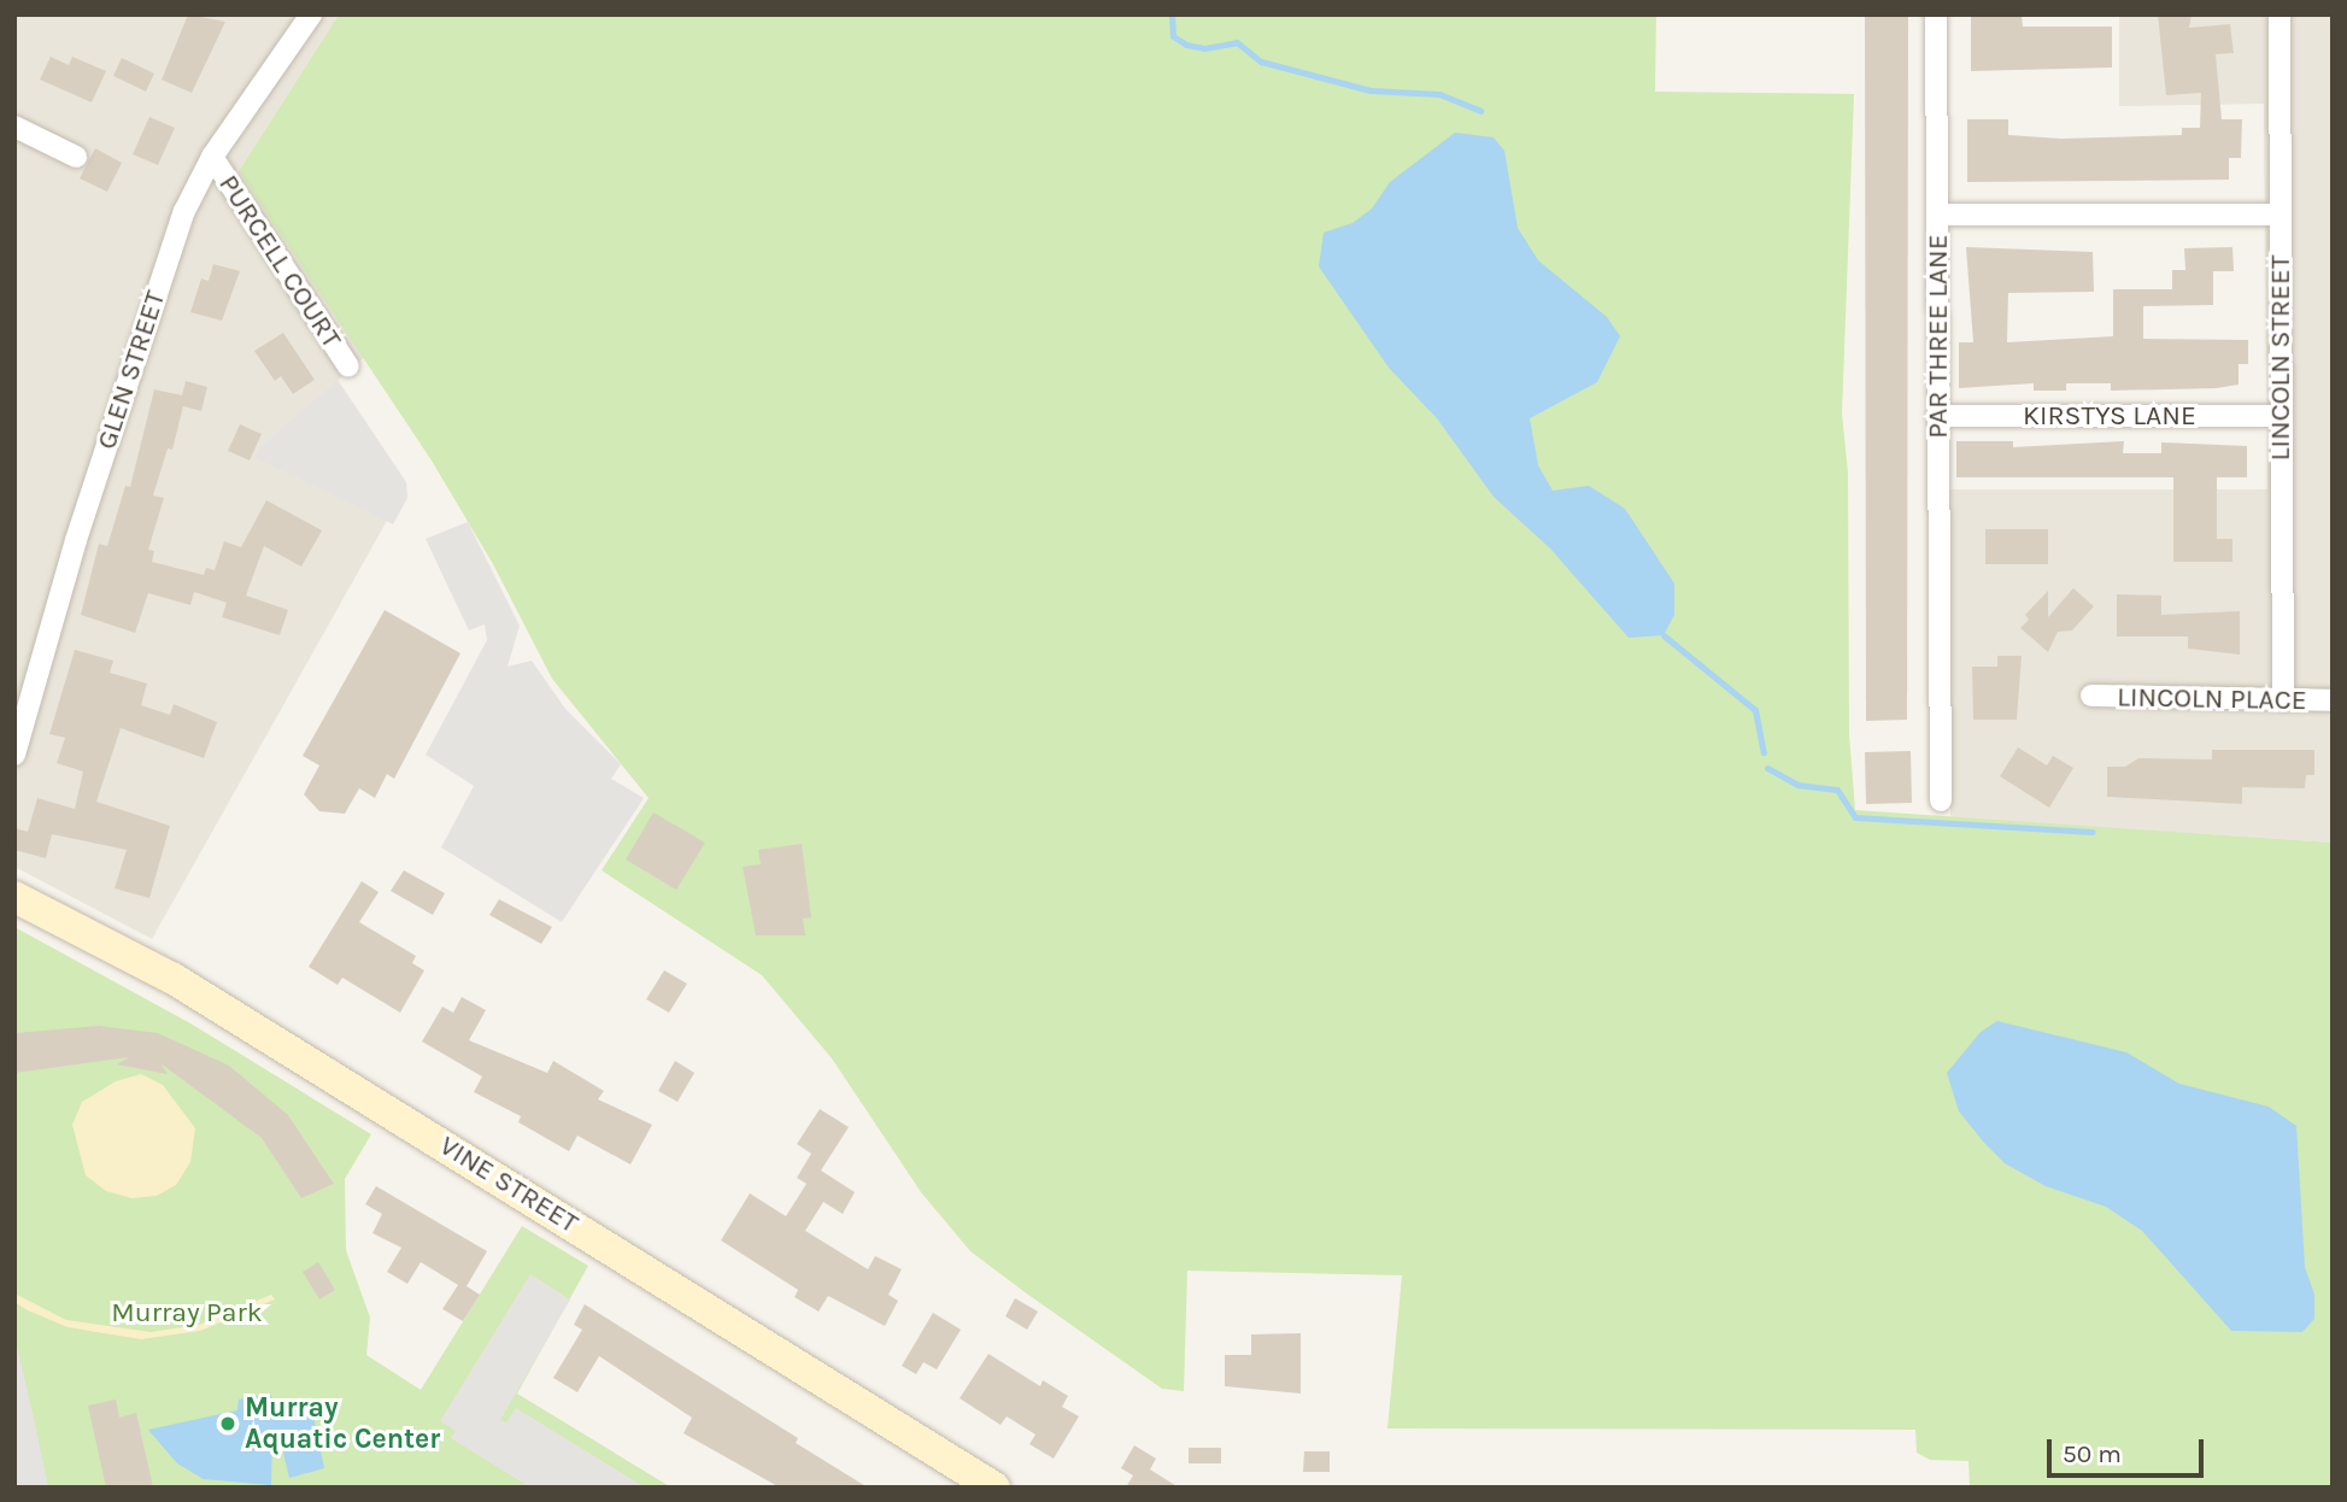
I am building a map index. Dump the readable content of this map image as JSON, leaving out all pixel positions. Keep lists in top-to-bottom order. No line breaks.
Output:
{"streets":{"street":["PURCELL COURT","PAR THREE LANE","LINCOLN STREET","GLEN STREET","KIRSTYS LANE","LINCOLN PLACE","VINE STREET"]},"crossings":[["PURCELL COURT","GLEN STREET"],["PAR THREE LANE","LINCOLN STREET"],["PAR THREE LANE","KIRSTYS LANE"],["LINCOLN STREET","KIRSTYS LANE"],["LINCOLN STREET","LINCOLN PLACE"]],"parks":["Murray Park"],"places":["Murray Aquatic Center"],"scale_bar":"50 m"}
